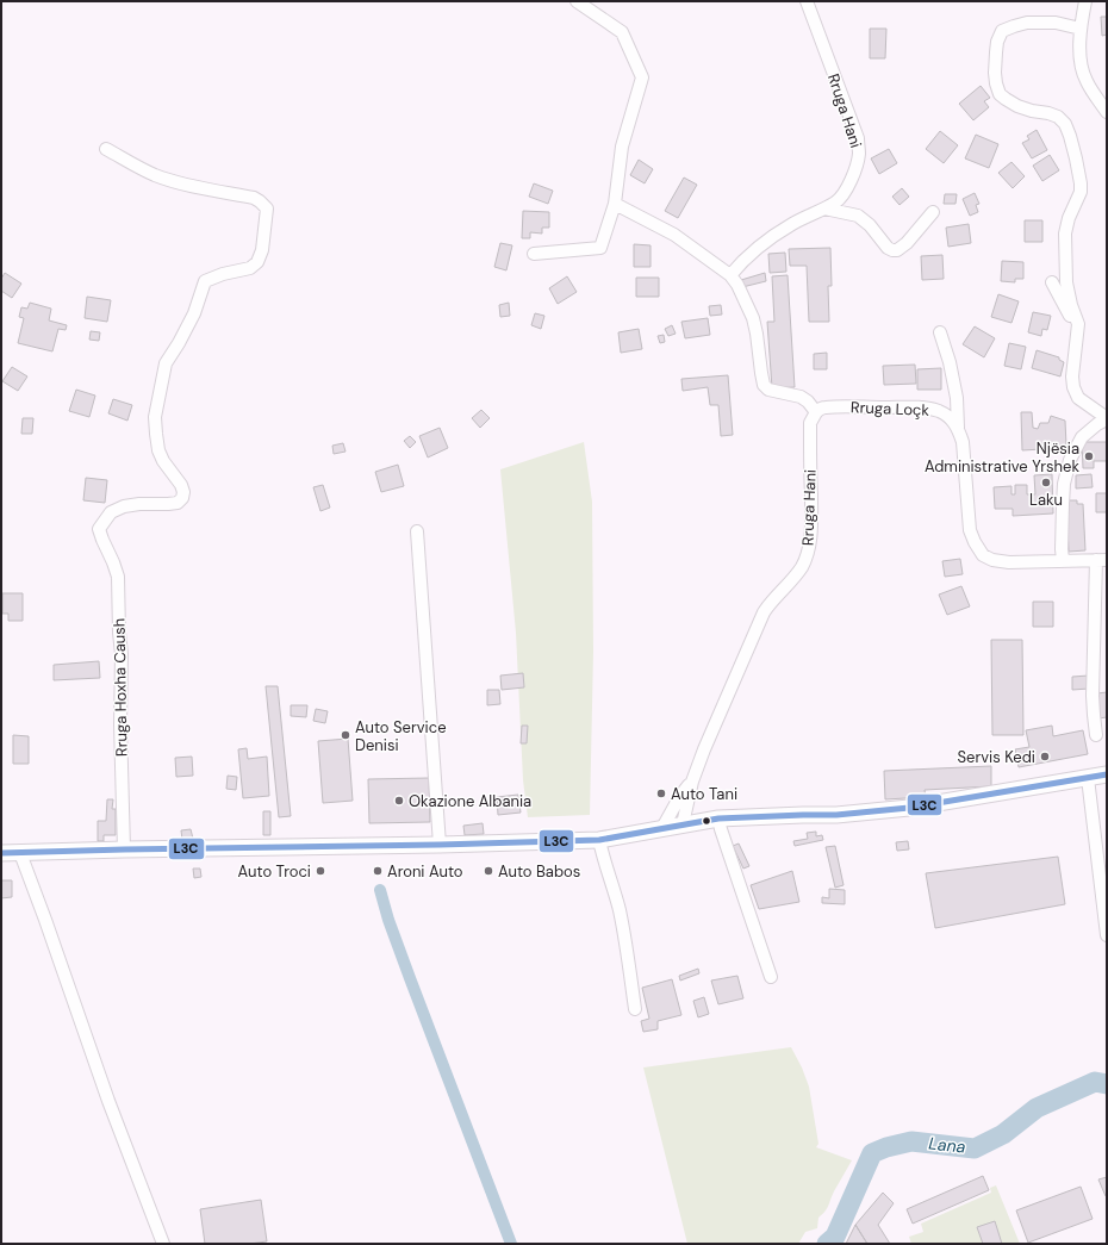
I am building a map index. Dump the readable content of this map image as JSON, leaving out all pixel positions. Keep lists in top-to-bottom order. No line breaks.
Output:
{"streets":{"street":["Rruga Hani","Rruga Loçk","Rruga Hoxha Caush"]},"crossings":[["Rruga Hani","Rruga Loçk"]],"water":["Lana"],"places":["Njësia Administrative Yrshek","Laku","Auto Service Denisi","Servis Kedi","Auto Tani","Okazione Albania","Auto Troci","Aroni Auto","Auto Babos"],"lines":["transit line L3C"]}
